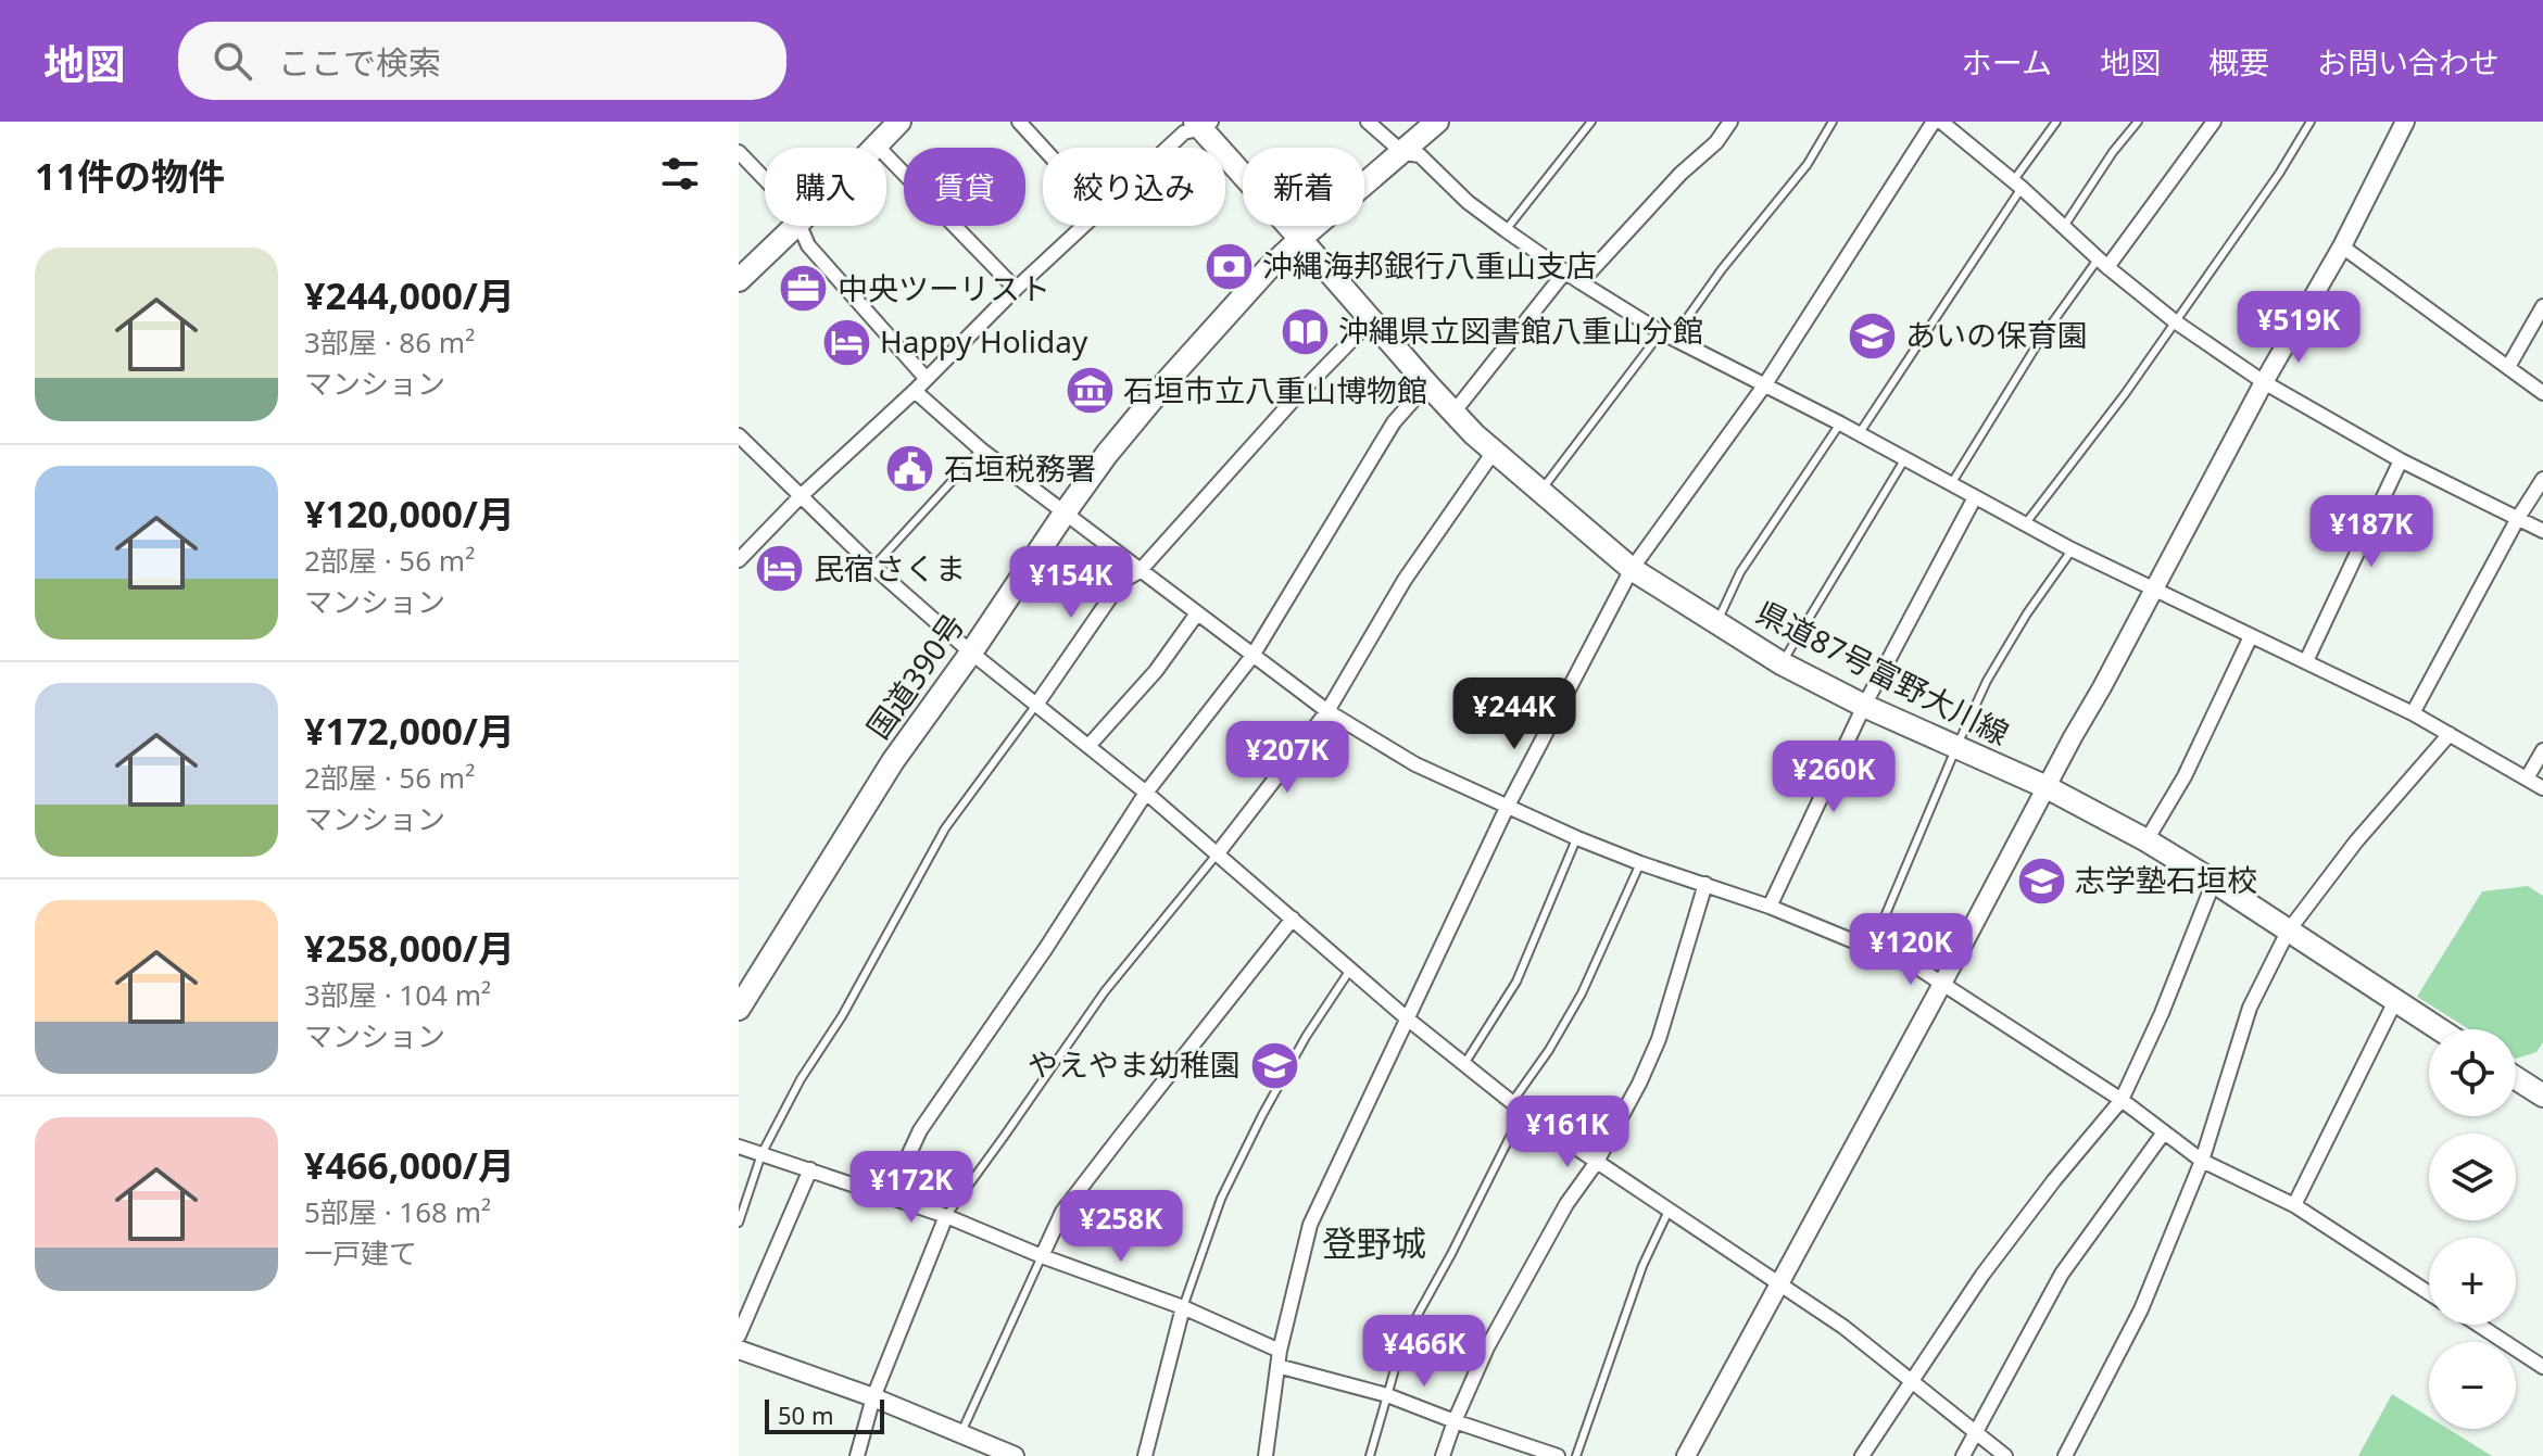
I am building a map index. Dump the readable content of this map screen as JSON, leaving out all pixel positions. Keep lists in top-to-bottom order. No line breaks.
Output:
{"streets":{"main road":["県道87号富野大川線","国道390号"]},"crossings":[["県道87号富野大川線","国道390号"]],"districts":["登野城"],"places":{"bank":["沖縄海邦銀行八重山支店"],"office":["中央ツーリスト"],"library":["沖縄県立図書館八重山分館"],"school or university":["あいの保育園","志学塾石垣校","やえやま幼稚園"],"hotel":["Happy Holiday","民宿さくま"],"museum":["石垣市立八重山博物館"],"public building":["石垣税務署"]},"scale_bar":"50 m","page":{"header":"地図","search":"ここで検索","nav":["ホーム","地図","概要","お問い合わせ"],"heading":"11件の物件","chip":["購入","賃貸","絞り込み","新着"],"list":[{"name":"¥244,000/月","note":"3部屋 · 86 m² · マンション"},{"name":"¥120,000/月","note":"2部屋 · 56 m² · マンション"},{"name":"¥172,000/月","note":"2部屋 · 56 m² · マンション"},{"name":"¥258,000/月","note":"3部屋 · 104 m² · マンション"},{"name":"¥466,000/月","note":"5部屋 · 168 m² · 一戸建て"}],"price":["¥519K","¥187K","¥154K","¥244K","¥207K","¥260K","¥120K","¥161K","¥172K","¥258K","¥466K"],"map_buttons":["+","−"],"scale":"50 m"}}
